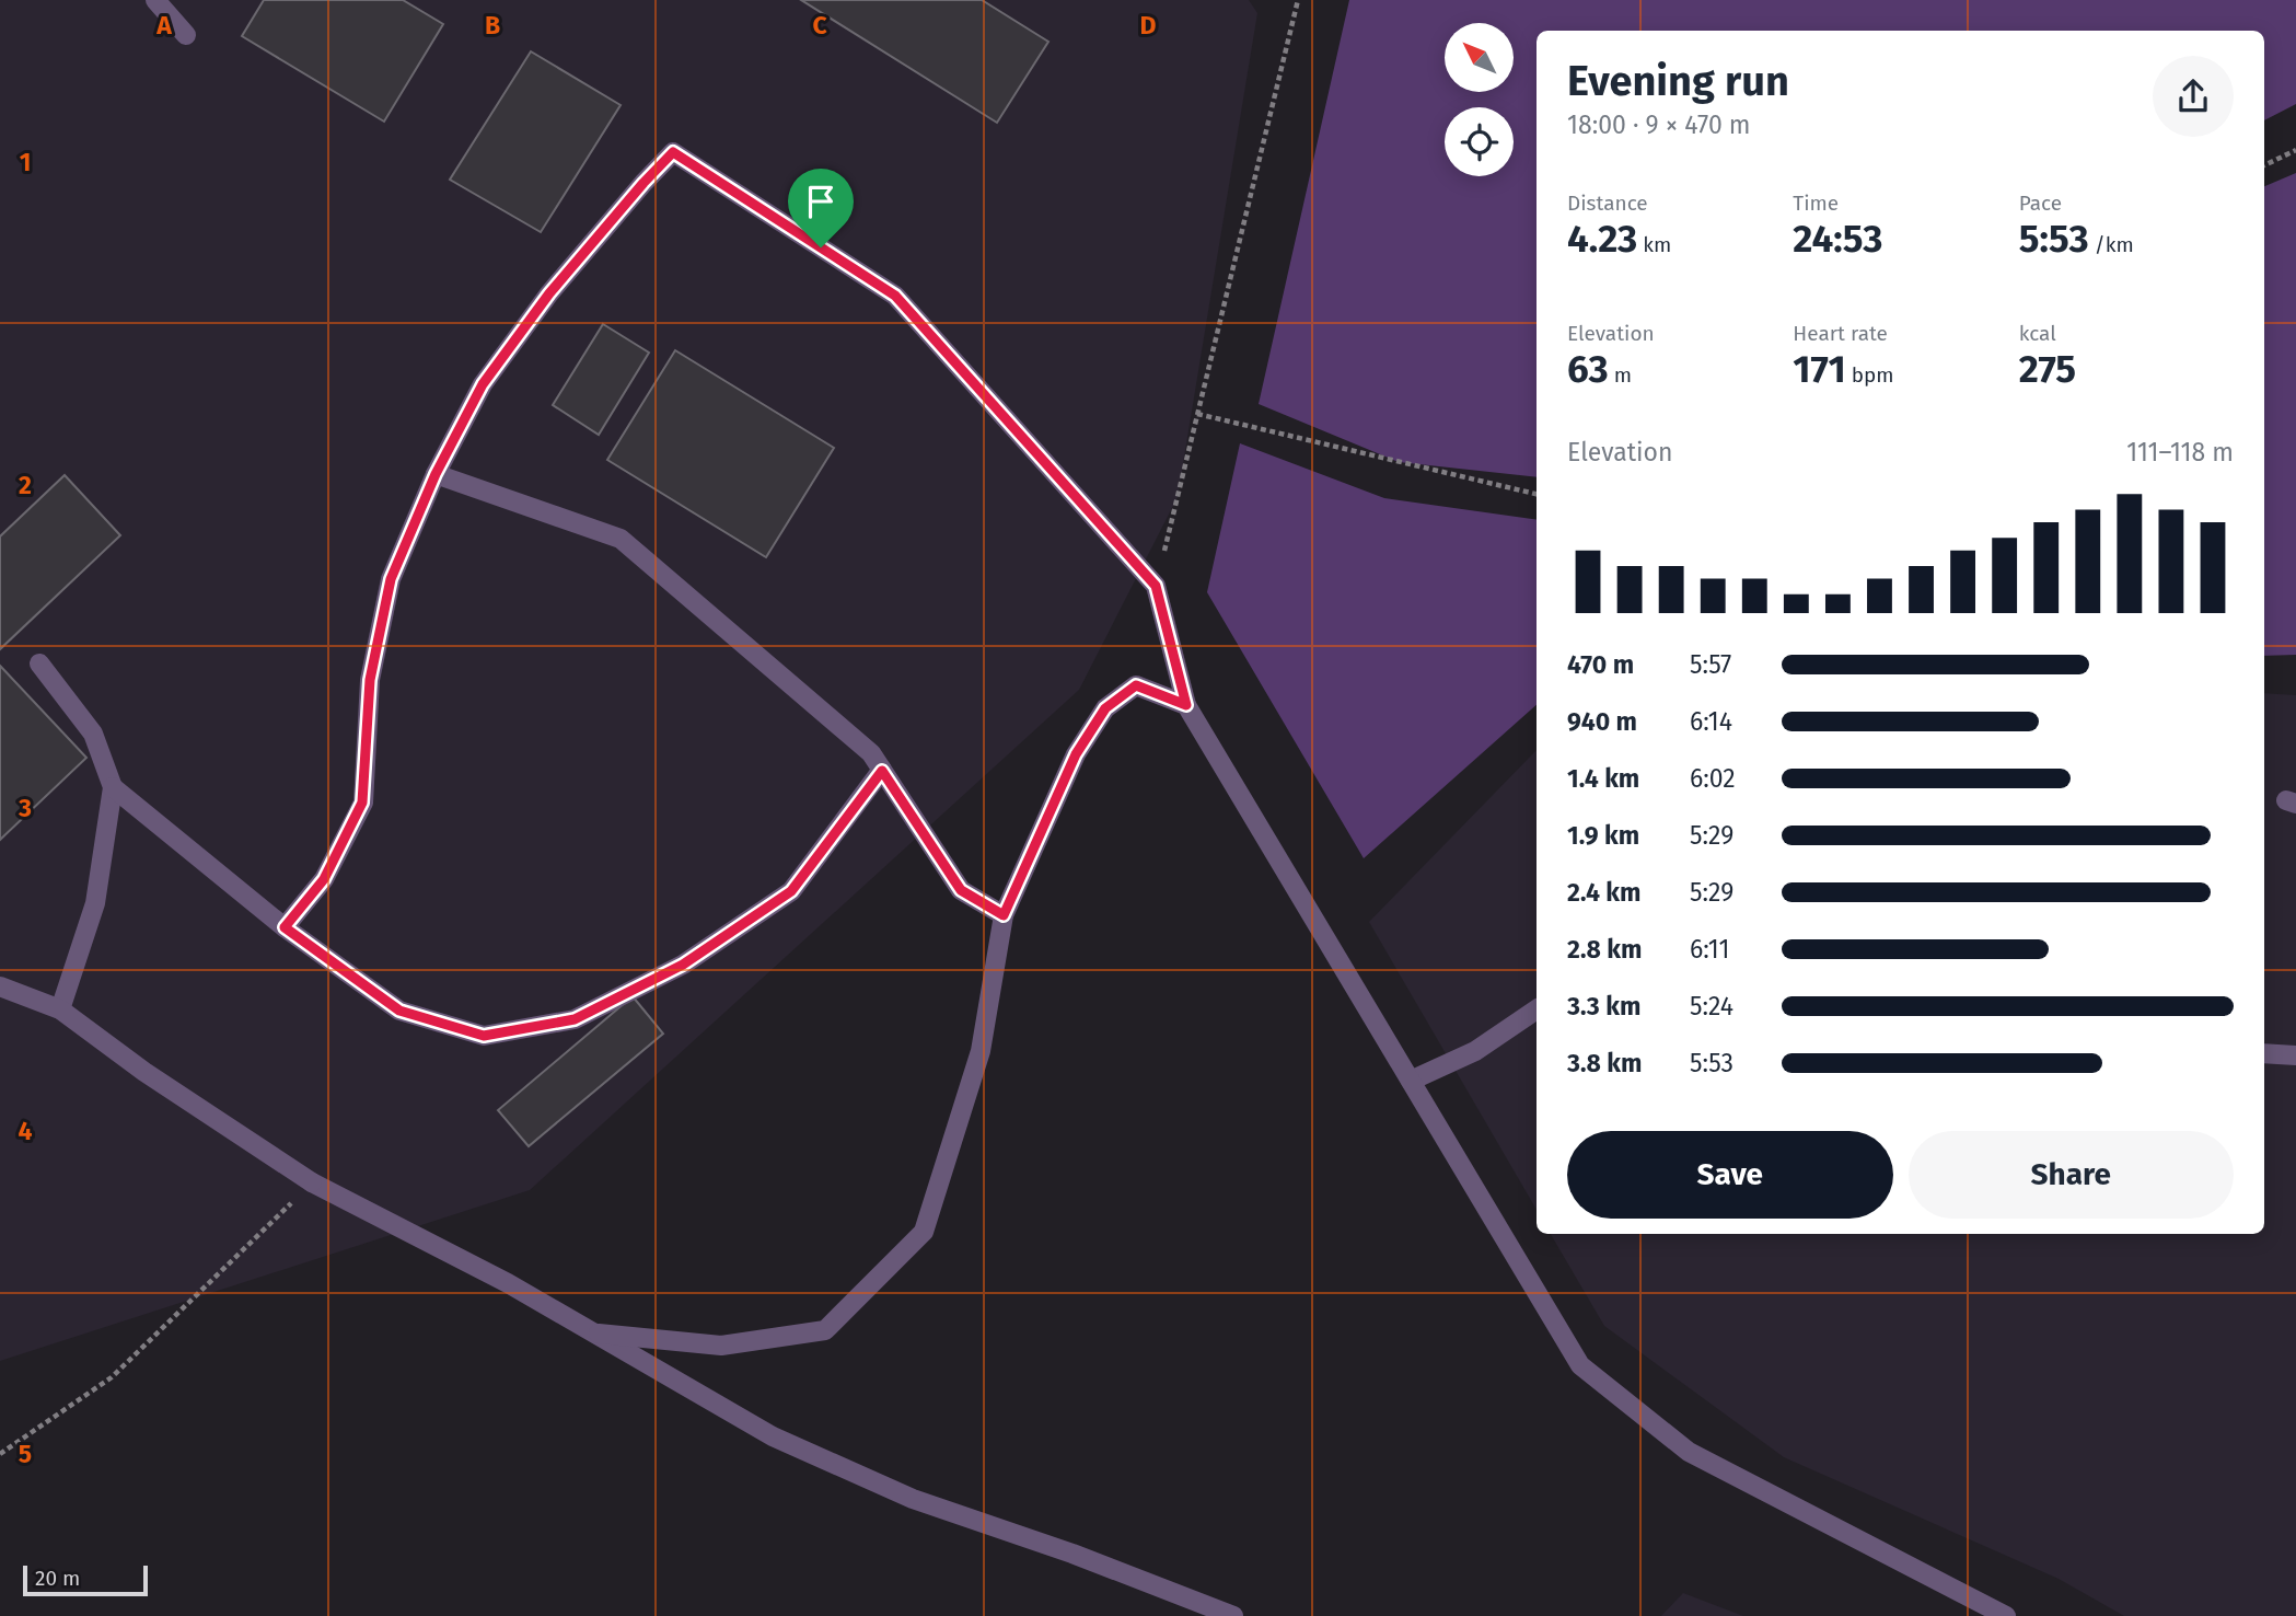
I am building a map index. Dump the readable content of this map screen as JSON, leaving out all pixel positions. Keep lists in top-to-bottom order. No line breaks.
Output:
{"scale_bar":"20 m","north":"top left","page":{"heading":["Evening run","18:00 · 9 × 470 m"],"stats":[["Distance","4.23 km"],["Time","24:53"],["Pace","5:53 /km"],["Elevation","63 m"],["Heart rate","171 bpm"],["kcal","275"]],"chart":["Elevation","111–118 m"],"list":[{"name":"470 m","note":"5:57"},{"name":"940 m","note":"6:14"},{"name":"1.4 km","note":"6:02"},{"name":"1.9 km","note":"5:29"},{"name":"2.4 km","note":"5:29"},{"name":"2.8 km","note":"6:11"},{"name":"3.3 km","note":"5:24"},{"name":"3.8 km","note":"5:53"}],"buttons":["Save","Share"],"scale":"20 m"},"grid":{"columns":["A","B","C","D"],"rows":["1","2","3","4","5"]}}
